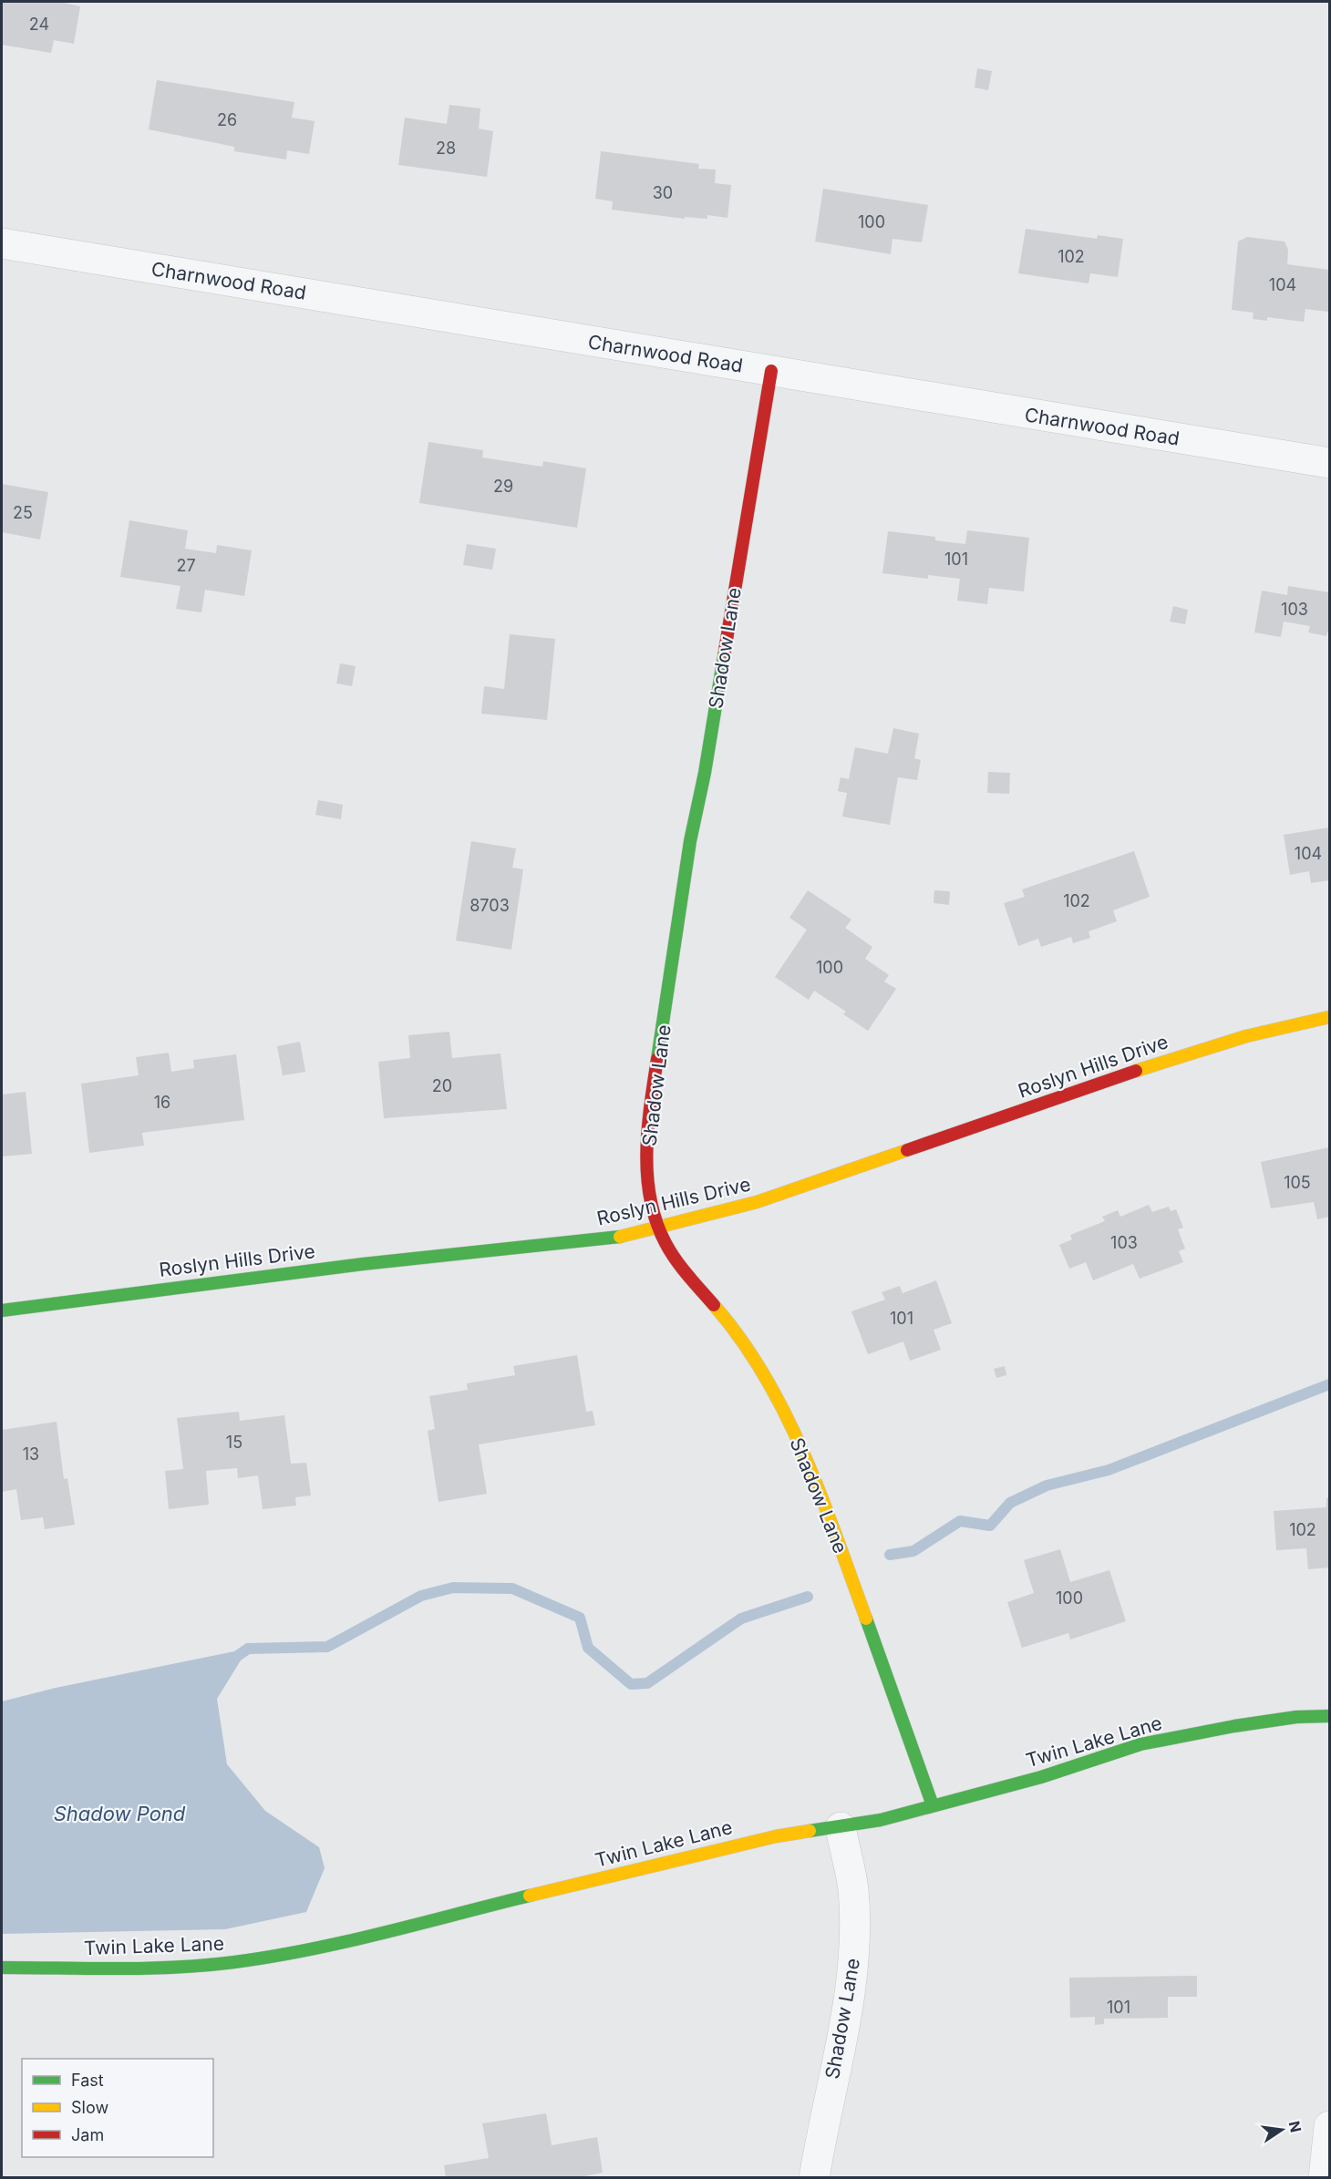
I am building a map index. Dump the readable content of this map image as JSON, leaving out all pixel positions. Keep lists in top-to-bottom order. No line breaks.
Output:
{"streets":{"street":["Charnwood Road","Shadow Lane","Roslyn Hills Drive","Twin Lake Lane"]},"crossings":[["Charnwood Road","Shadow Lane"],["Shadow Lane","Roslyn Hills Drive"],["Shadow Lane","Twin Lake Lane"]],"water":["Shadow Pond"],"house_numbers":["24","26","28","30","100","102","104","29","25","101","27","103","104","102","8703","100","20","16","105","103","101","15","13","102","100","101"],"legend":["Fast","Slow","Jam"],"north":"right"}
